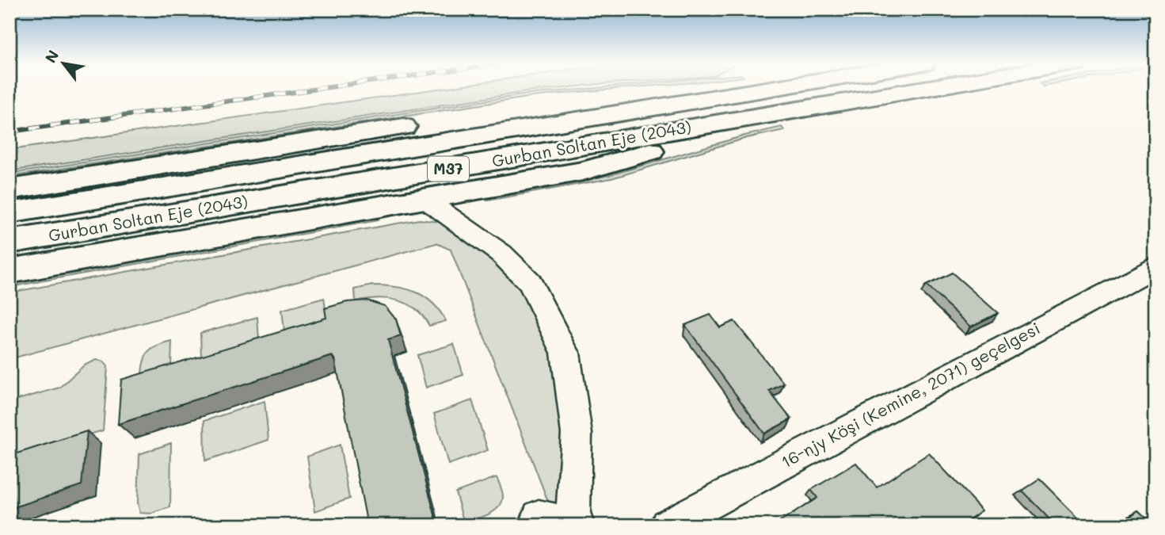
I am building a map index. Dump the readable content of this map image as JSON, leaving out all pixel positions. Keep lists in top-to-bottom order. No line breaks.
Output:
{"streets":{"highway":["Gurban Soltan Eje (2043)","M37"],"street":["16-njy Köşi (Kemine, 2071) geçelgesi"]},"north":"top left"}
